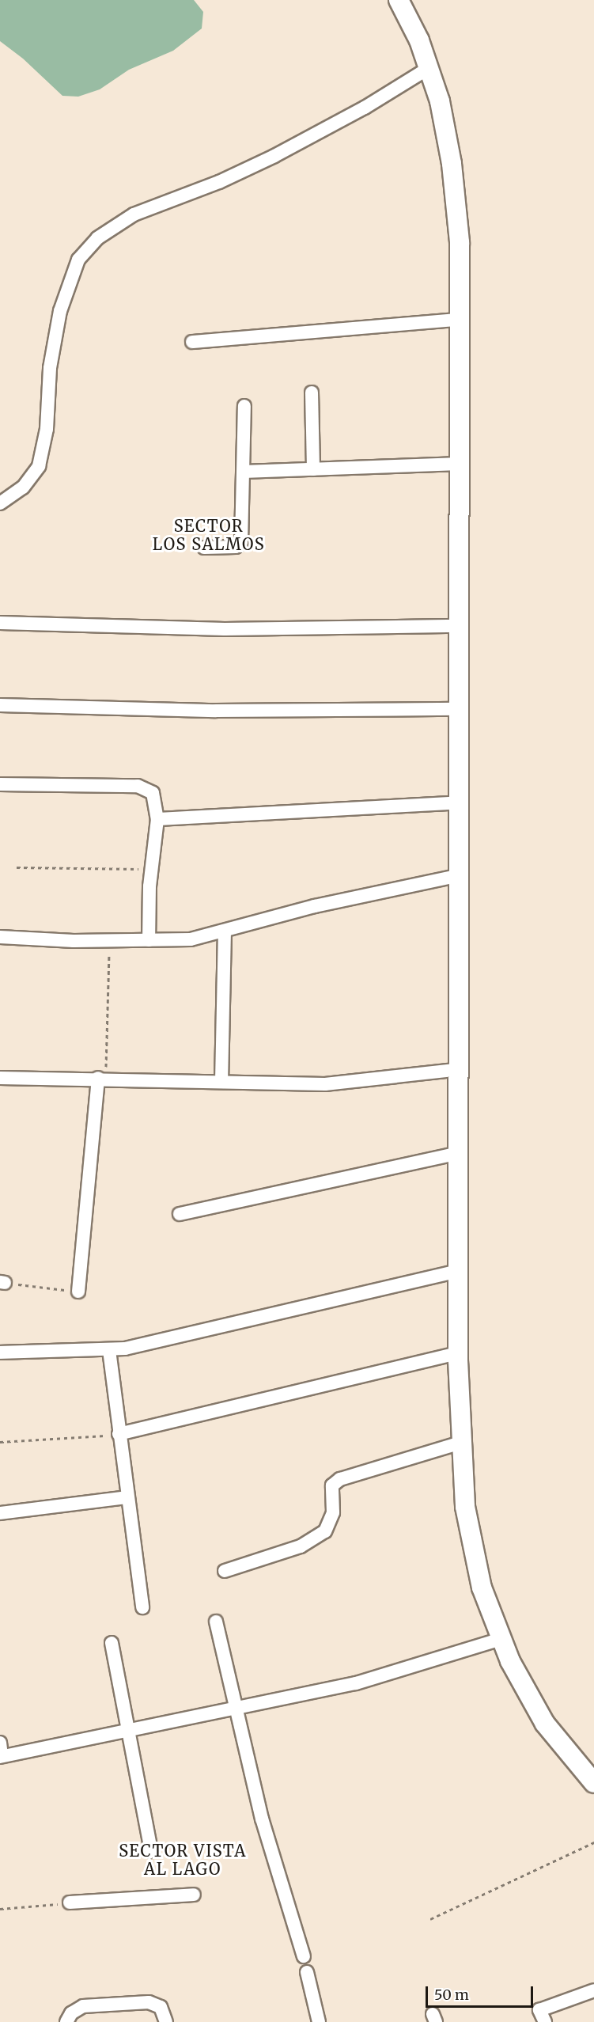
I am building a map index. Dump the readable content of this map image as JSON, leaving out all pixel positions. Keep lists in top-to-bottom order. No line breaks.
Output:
{"districts":["SECTOR LOS SALMOS","SECTOR VISTA AL LAGO"],"scale_bar":"50 m"}
